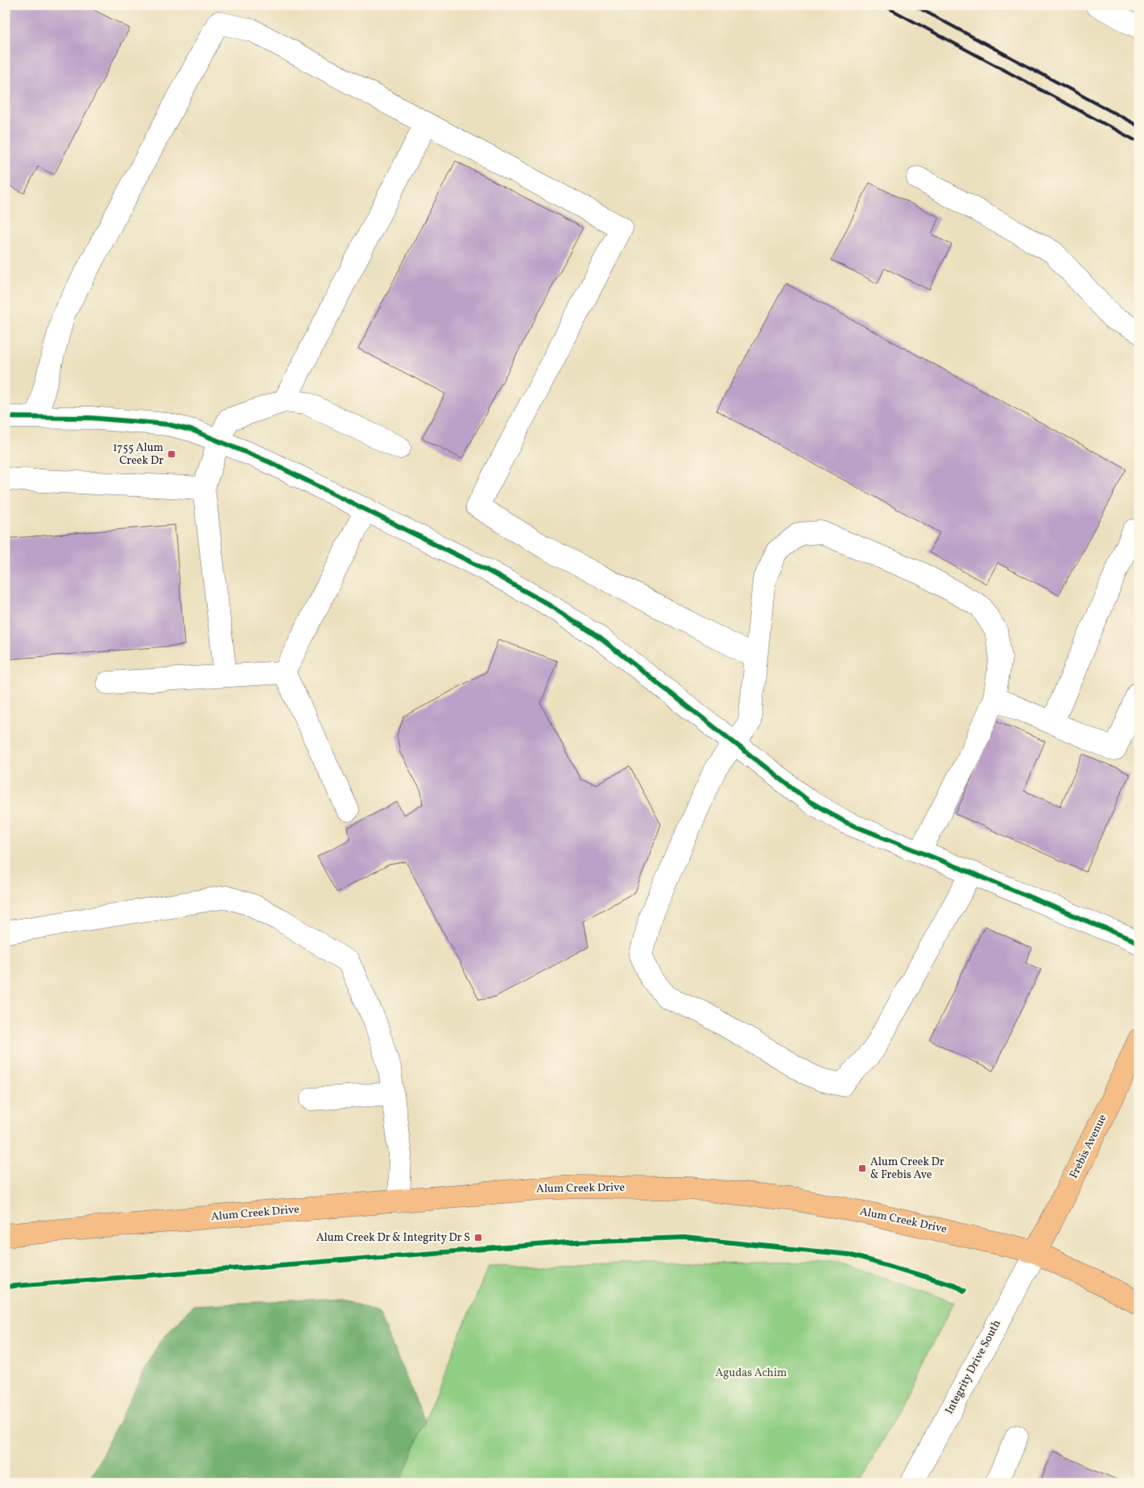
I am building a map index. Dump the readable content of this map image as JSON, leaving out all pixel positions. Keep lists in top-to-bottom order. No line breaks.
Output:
{"streets":{"main road":["Frebis Avenue","Alum Creek Drive"],"street":["Integrity Drive South"]},"crossings":[["Frebis Avenue","Alum Creek Drive"],["Frebis Avenue","Integrity Drive South"],["Alum Creek Drive","Integrity Drive South"]],"parks":["Agudas Achim"],"places":{"transit":["1755 Alum Creek Dr","Alum Creek Dr & Frebis Ave","Alum Creek Dr & Integrity Dr S"]}}
